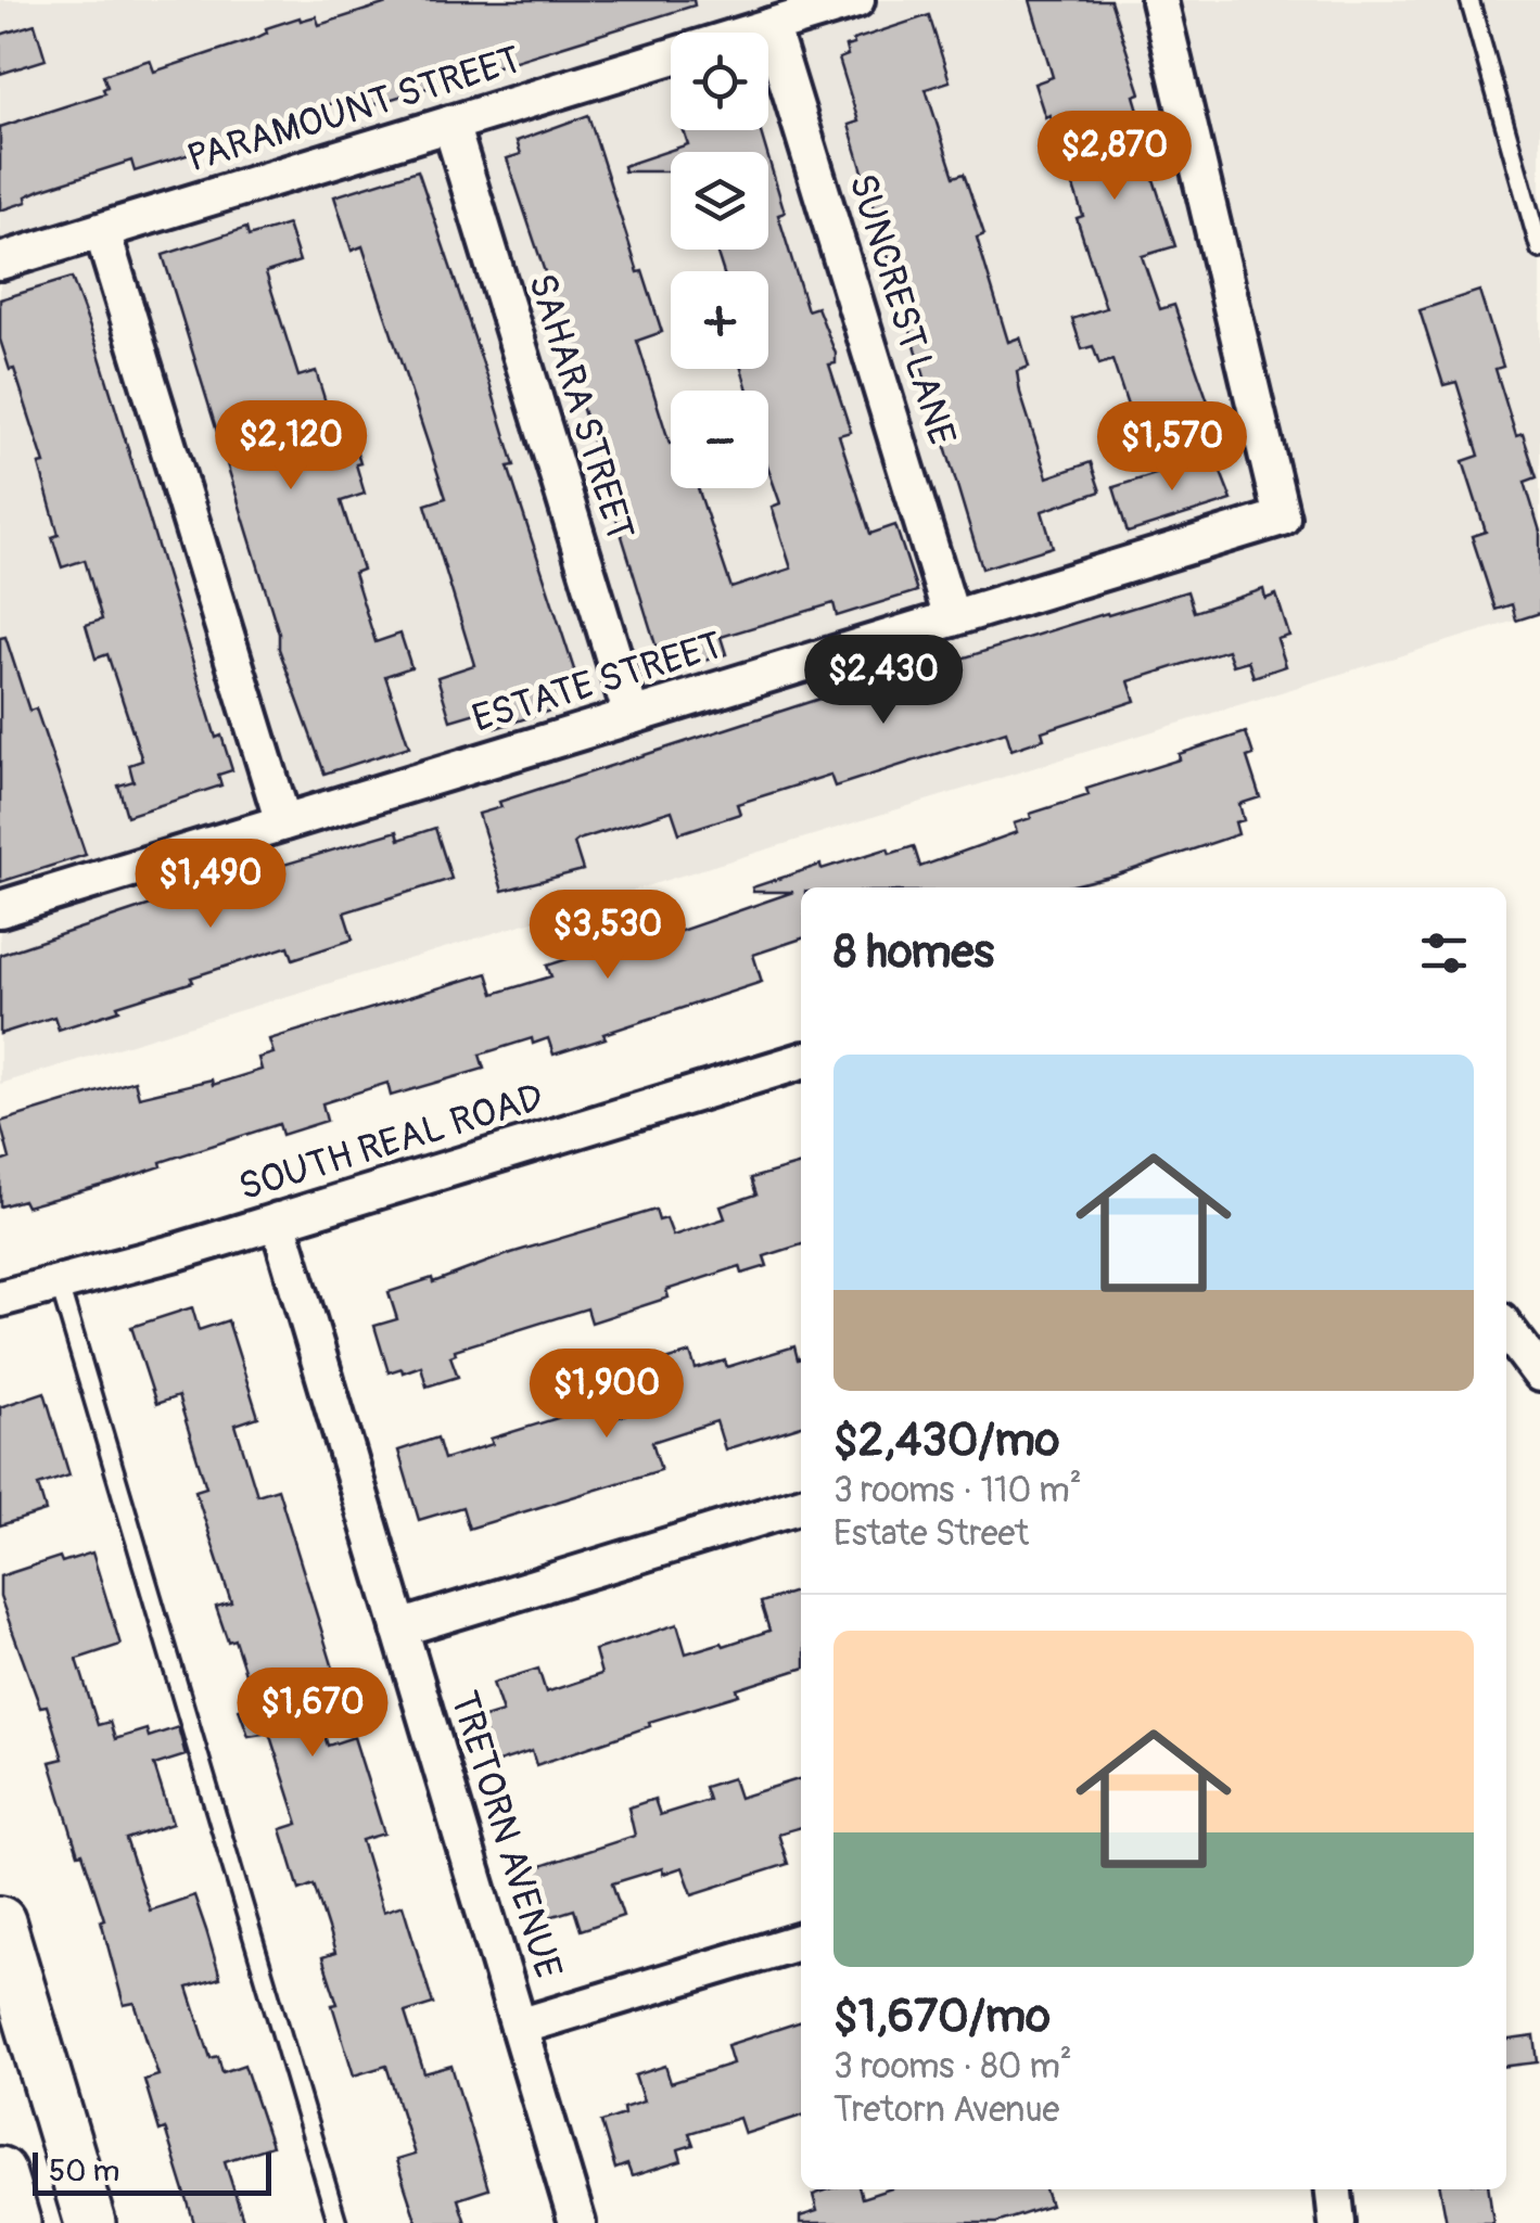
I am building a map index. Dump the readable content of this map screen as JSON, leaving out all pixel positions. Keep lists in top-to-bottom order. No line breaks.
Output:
{"streets":{"street":["PARAMOUNT STREET","SUNCREST LANE","SAHARA STREET","ESTATE STREET","SOUTH REAL ROAD","TRETORN AVENUE"]},"crossings":[["PARAMOUNT STREET","SUNCREST LANE"],["PARAMOUNT STREET","SAHARA STREET"],["SUNCREST LANE","ESTATE STREET"],["SAHARA STREET","ESTATE STREET"],["SOUTH REAL ROAD","TRETORN AVENUE"]],"scale_bar":"50 m","page":{"map_buttons":["+","−"],"price":["$2,870","$2,120","$1,570","$2,430","$1,490","$3,530","$1,900","$1,670"],"heading":"8 homes","list":[{"name":"$2,430/mo","note":"3 rooms · 110 m² · Estate Street"},{"name":"$1,670/mo","note":"3 rooms · 80 m² · Tretorn Avenue"}],"scale":"50 m"}}
